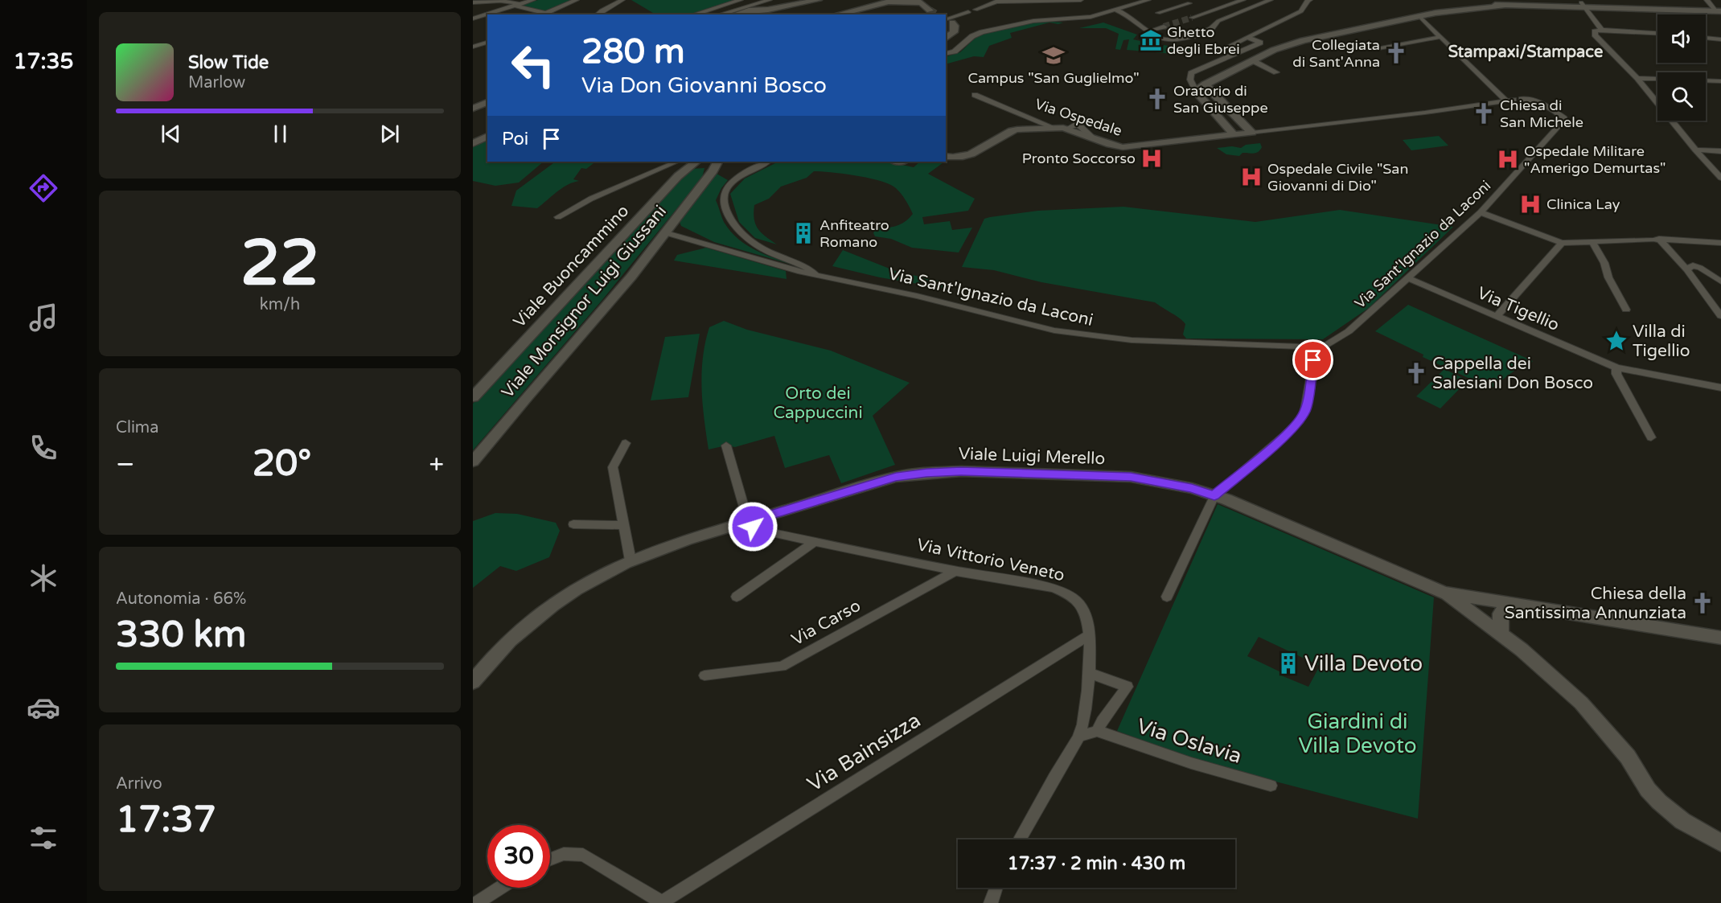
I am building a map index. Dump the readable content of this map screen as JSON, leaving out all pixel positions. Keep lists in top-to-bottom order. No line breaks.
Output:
{"streets":{"street":["Via Ospedale","Via Sant'Ignazio da Laconi","Viale Buoncammino","Viale Monsignor Luigi Giussani","Via Tigellio","Viale Luigi Merello","Via Vittorio Veneto","Via Carso","Via Oslavia","Via Bainsizza"]},"crossings":[["Via Sant'Ignazio da Laconi","Via Tigellio"],["Viale Luigi Merello","Via Vittorio Veneto"],["Via Vittorio Veneto","Via Carso"],["Via Vittorio Veneto","Via Bainsizza"]],"districts":["Stampaxi/Stampace"],"parks":["Orto dei Cappuccini","Giardini di Villa Devoto"],"places":{"museum":["Ghetto degli Ebrei"],"church":["Collegiata di Sant'Anna","Oratorio di San Giuseppe","Chiesa di San Michele","Cappella dei Salesiani Don Bosco","Chiesa della Santissima Annunziata"],"school or university":["Campus \"San Guglielmo\""],"hospital":["Pronto Soccorso","Ospedale Militare \"Amerigo Demurtas\"","Ospedale Civile \"San Giovanni di Dio\"","Clinica Lay"],"building":["Anfiteatro Romano","Villa Devoto"],"place":["Villa di Tigellio"]},"page":{"tabs":"17:35","turn":["280 m","Via Don Giovanni Bosco"],"song":["Slow Tide","Marlow"],"then":"Poi","tile":[["22","km/h"],"Clima",["Autonomia · 66%","330 km"],["Arrivo","17:37"]],"heat":["−","20°","+"],"limit":"30","trip":"17:37 · 2 min · 430 m"}}
